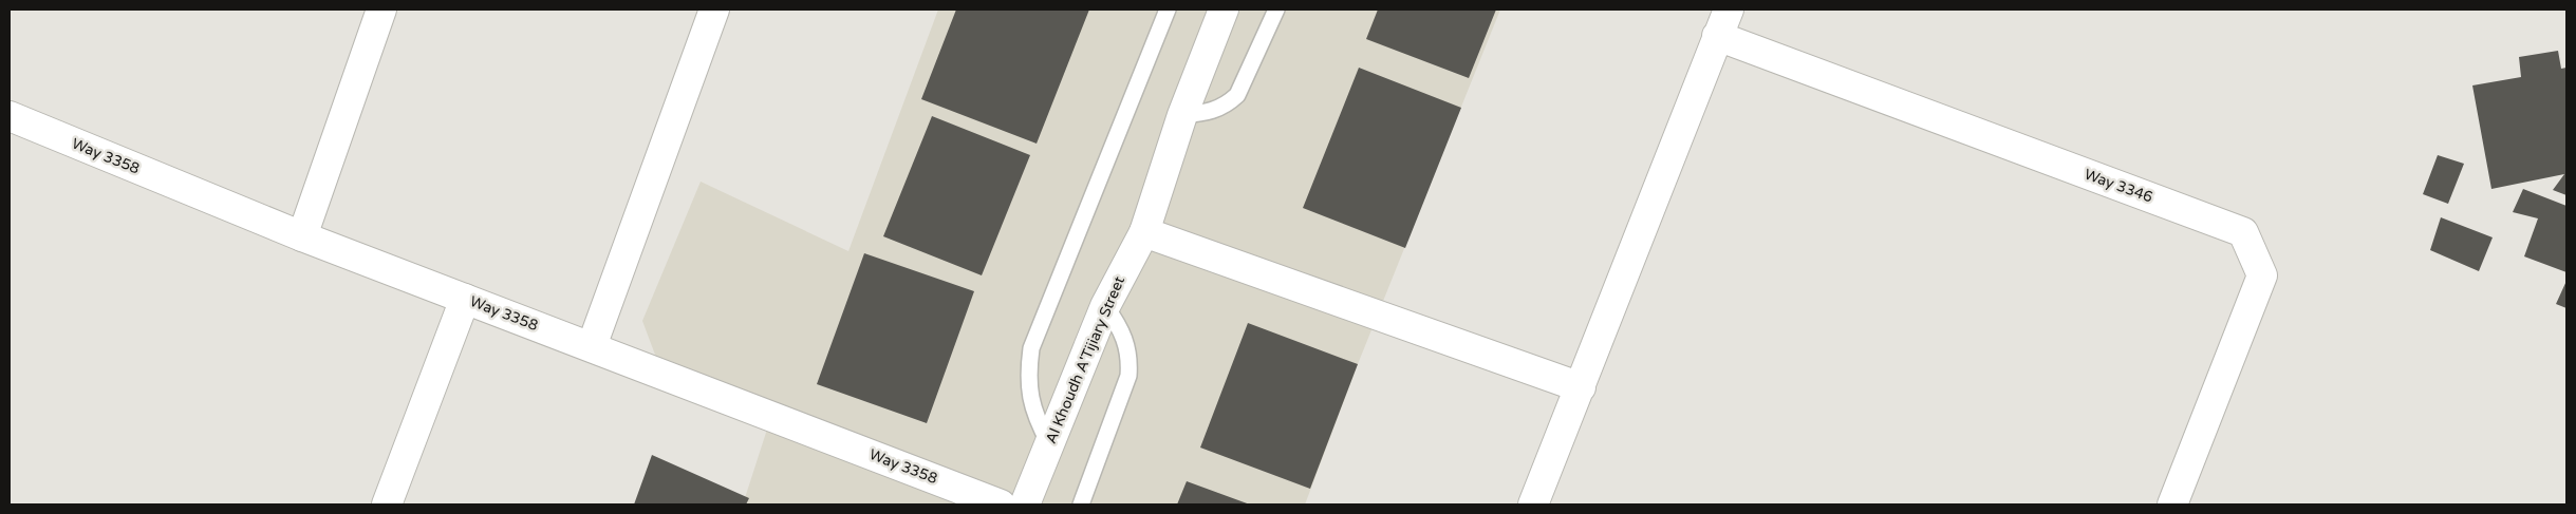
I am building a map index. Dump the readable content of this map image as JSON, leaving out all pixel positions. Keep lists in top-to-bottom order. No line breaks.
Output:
{"streets":{"street":["Way 3358","Way 3346","Al Khoudh A'Tijiary Street"]}}
